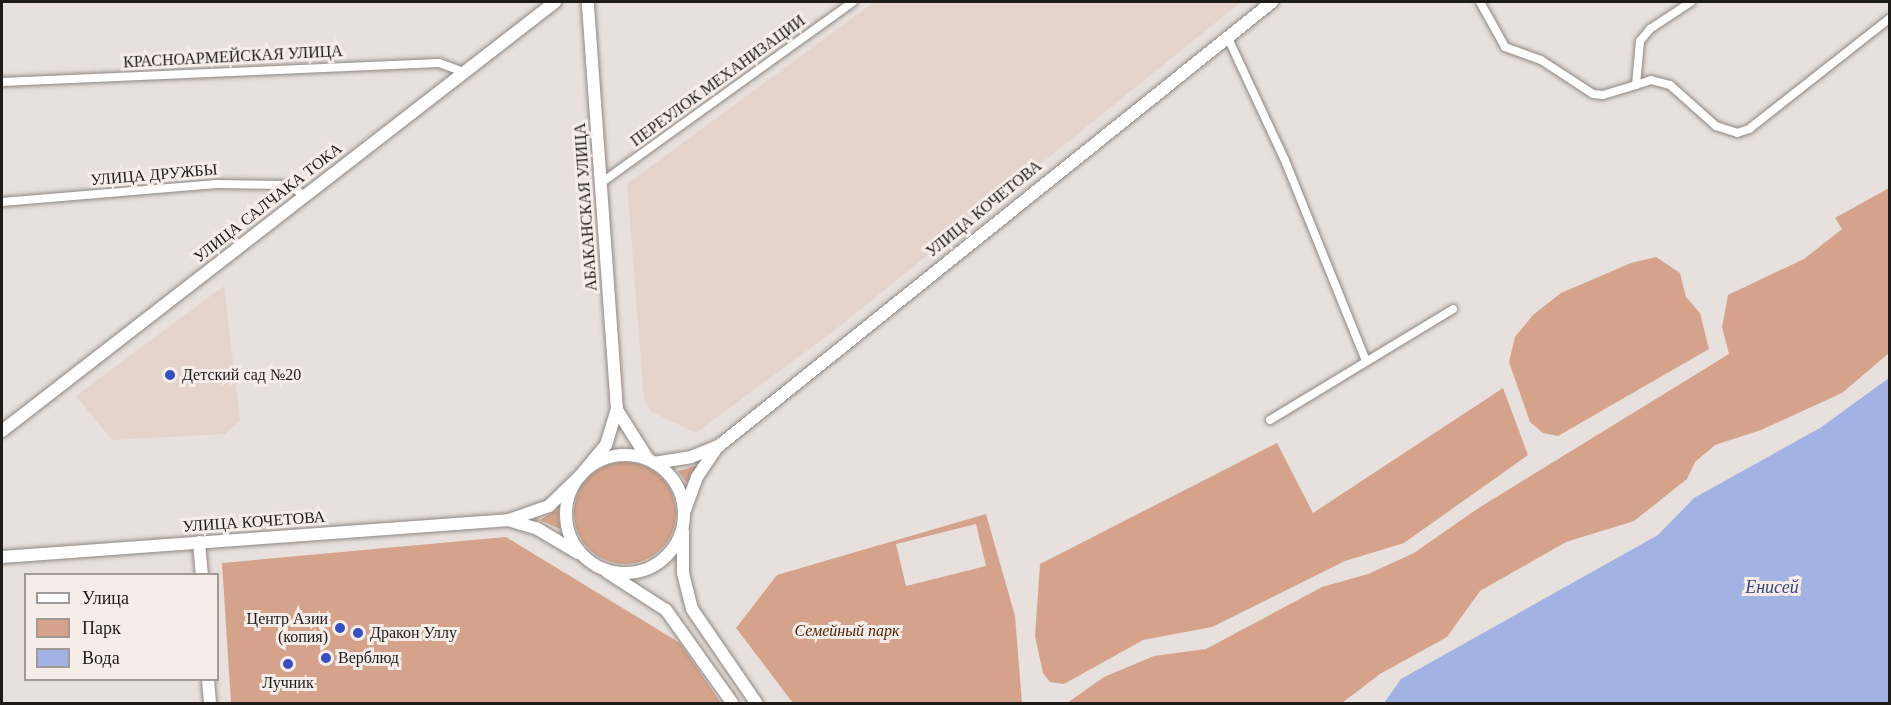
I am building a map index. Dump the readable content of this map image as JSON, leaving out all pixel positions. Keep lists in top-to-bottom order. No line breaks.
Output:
{"streets":{"main road":["УЛИЦА САЛЧАКА ТОКА","АБАКАНСКАЯ УЛИЦА","УЛИЦА КОЧЕТОВА"],"street":["КРАСНОАРМЕЙСКАЯ УЛИЦА","ПЕРЕУЛОК МЕХАНИЗАЦИИ","УЛИЦА ДРУЖБЫ"]},"crossings":[["КРАСНОАРМЕЙСКАЯ УЛИЦА","УЛИЦА САЛЧАКА ТОКА"],["ПЕРЕУЛОК МЕХАНИЗАЦИИ","АБАКАНСКАЯ УЛИЦА"],["УЛИЦА ДРУЖБЫ","УЛИЦА САЛЧАКА ТОКА"],["АБАКАНСКАЯ УЛИЦА","УЛИЦА КОЧЕТОВА"]],"water":["Енисей"],"parks":["Семейный парк"],"places":["Детский сад №20","Центр Азии (копия)","Дракон Уллу","Верблюд","Лучник"],"legend":["Улица","Парк","Вода"]}
